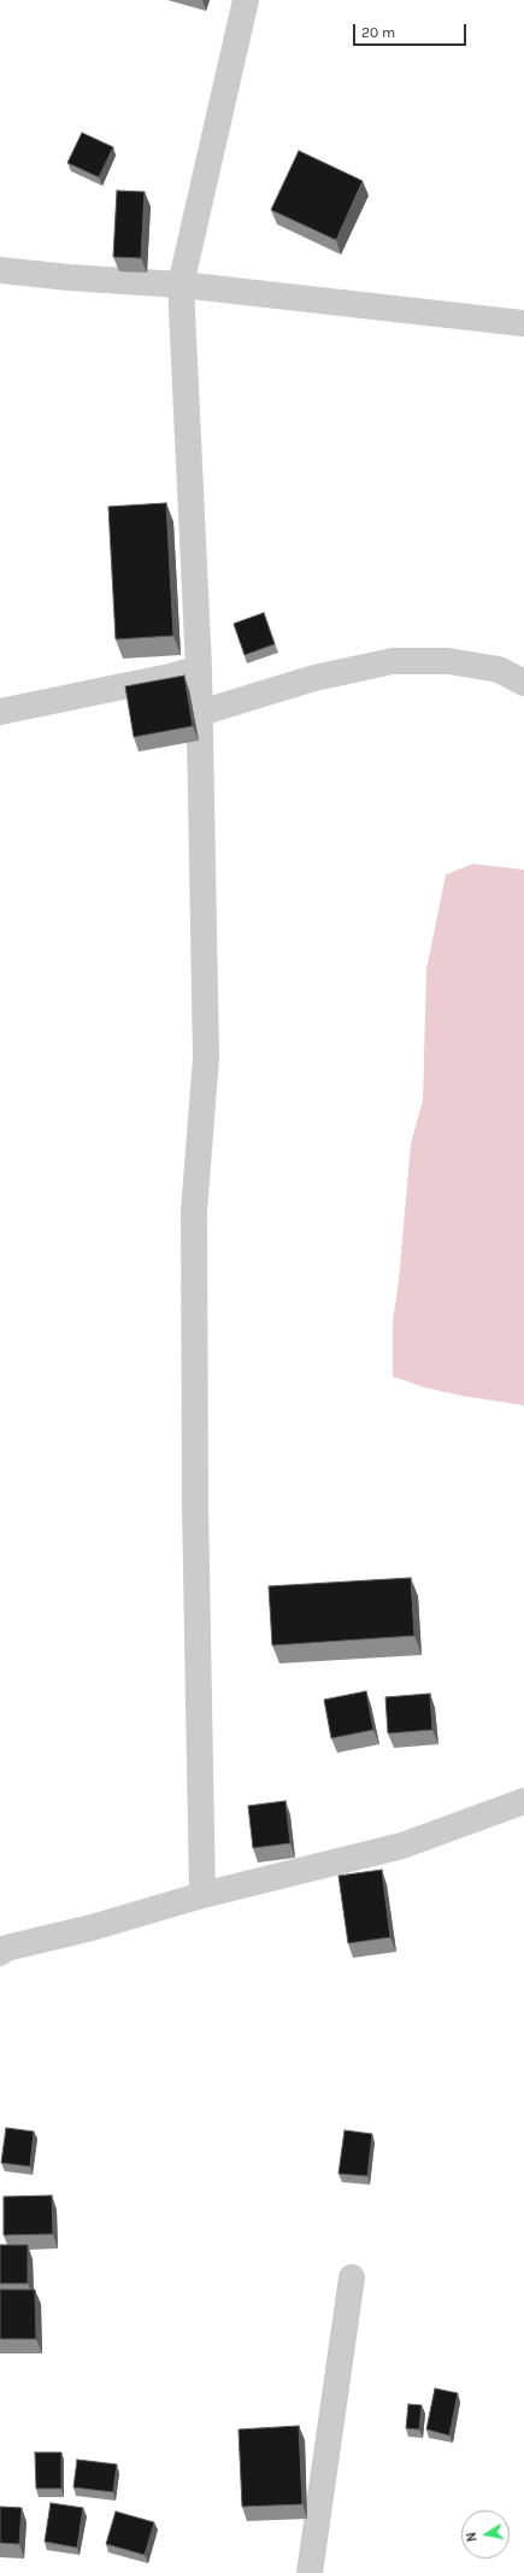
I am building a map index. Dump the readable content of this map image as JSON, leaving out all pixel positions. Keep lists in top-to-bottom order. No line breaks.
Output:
{"scale_bar":"20 m","north":"left"}
